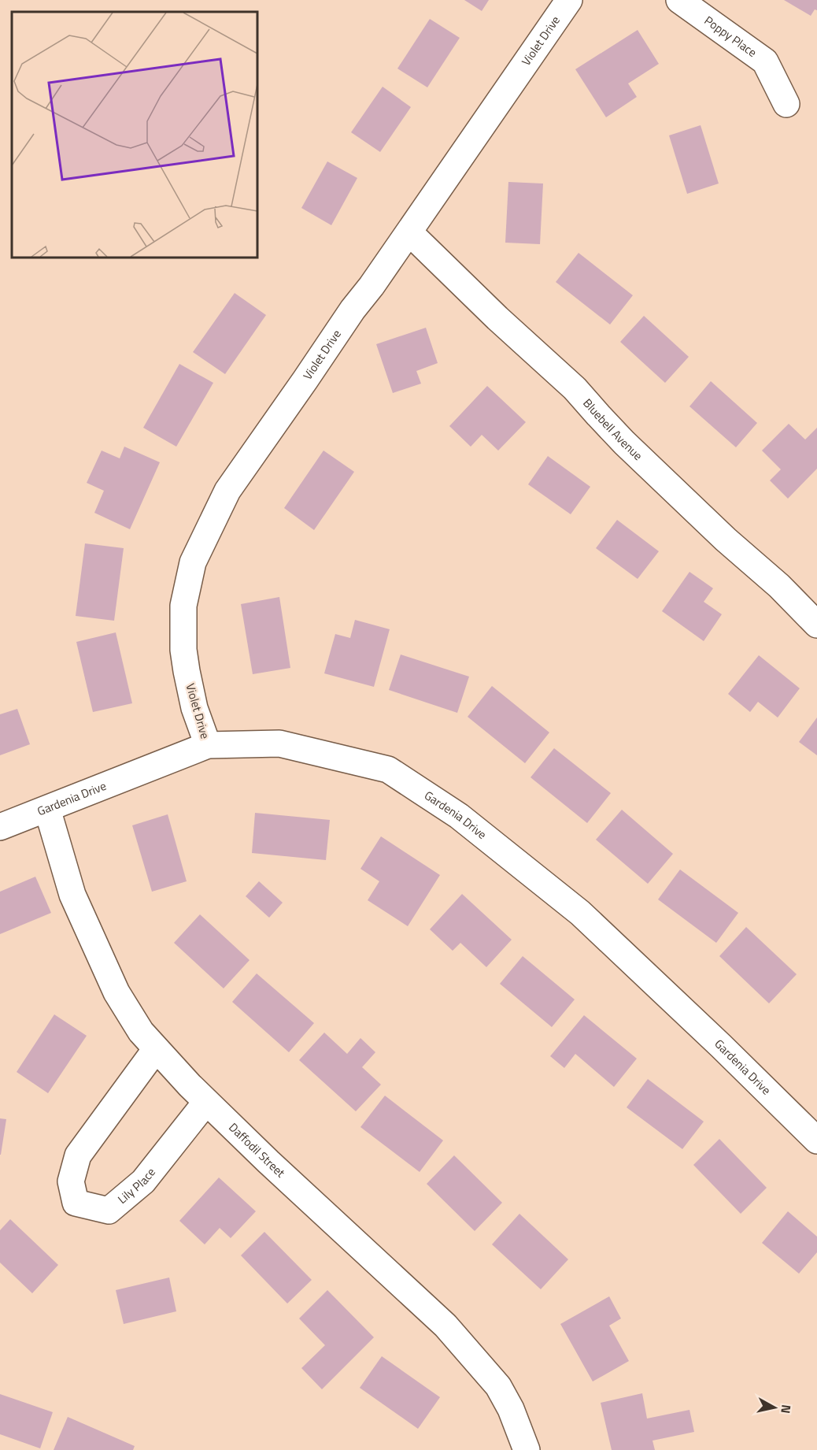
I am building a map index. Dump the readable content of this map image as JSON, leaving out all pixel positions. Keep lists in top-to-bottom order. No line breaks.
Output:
{"streets":{"street":["Poppy Place","Violet Drive","Bluebell Avenue","Gardenia Drive","Daffodil Street","Lily Place"]},"crossings":[["Violet Drive","Bluebell Avenue"],["Violet Drive","Gardenia Drive"],["Gardenia Drive","Daffodil Street"],["Daffodil Street","Lily Place"]],"north":"right"}
